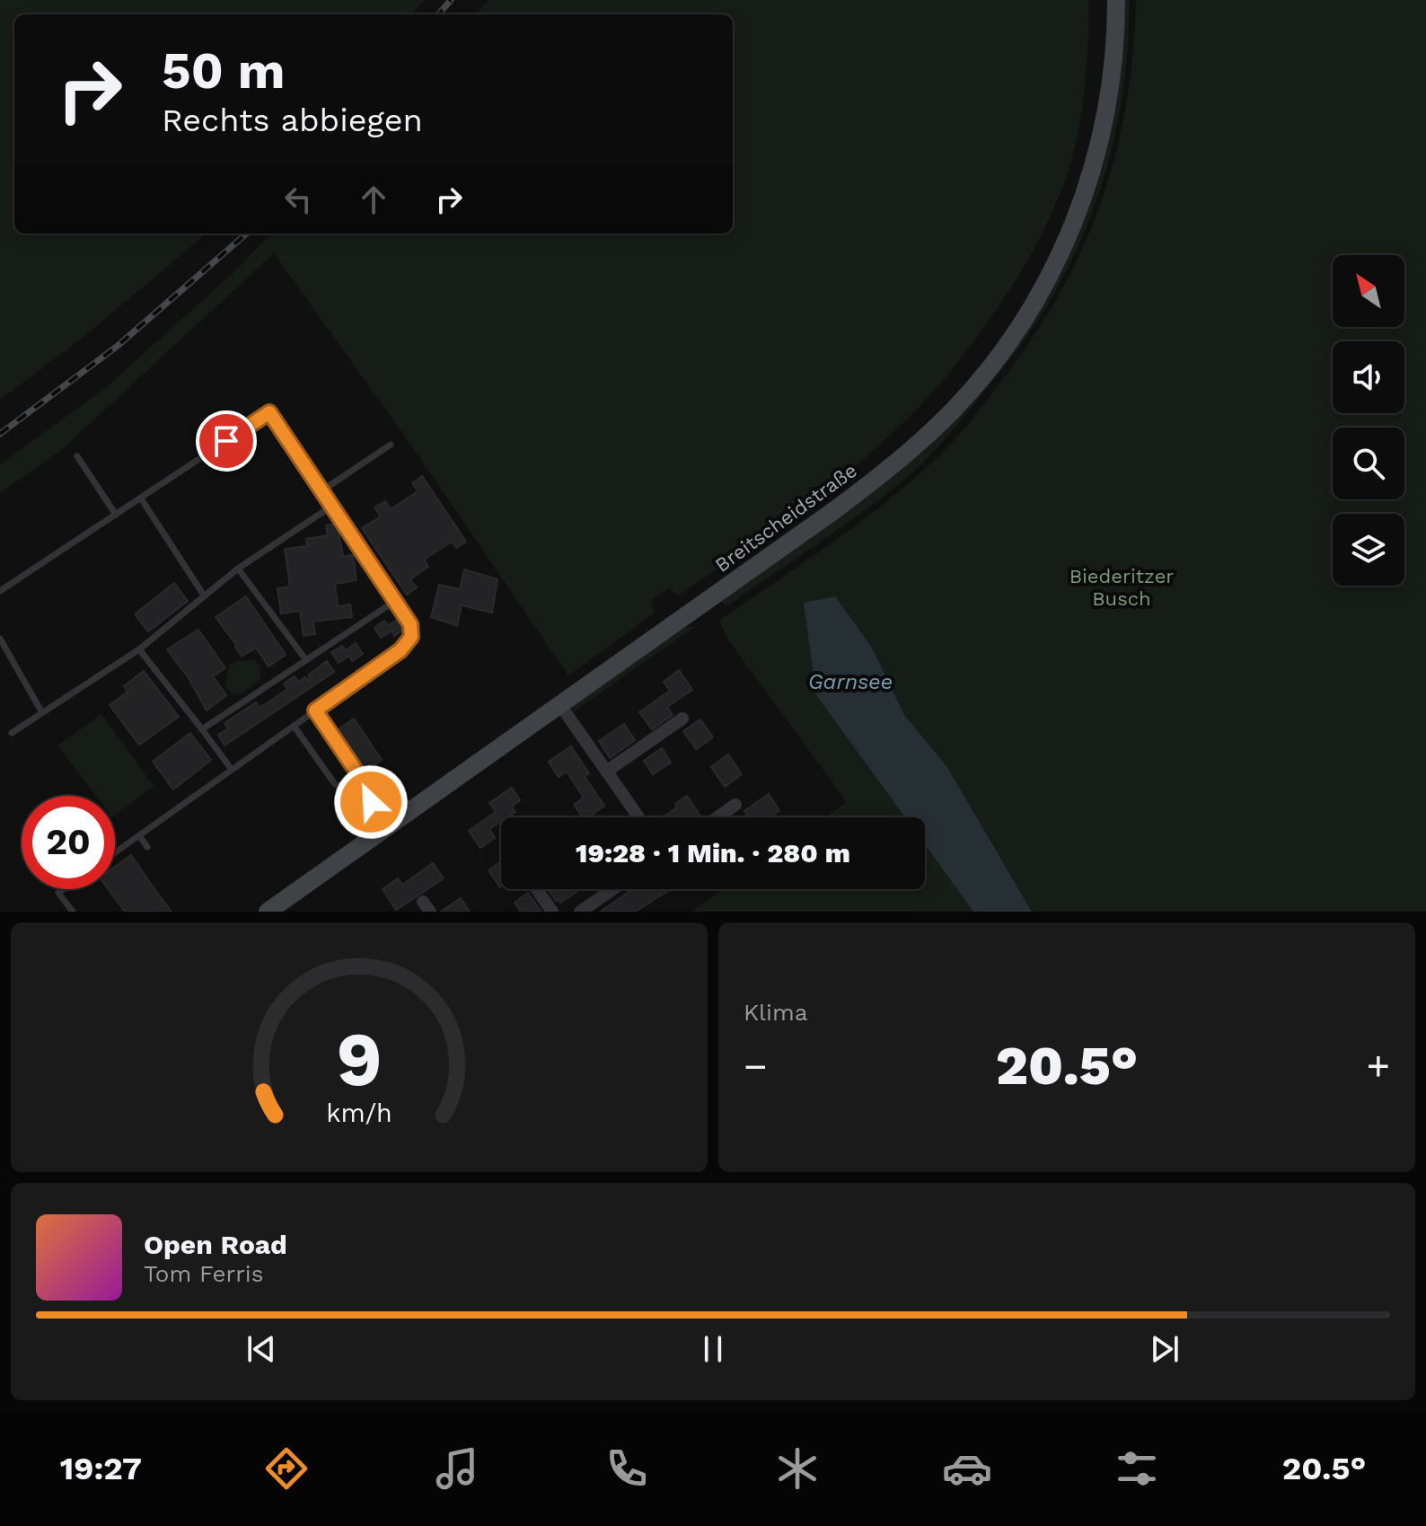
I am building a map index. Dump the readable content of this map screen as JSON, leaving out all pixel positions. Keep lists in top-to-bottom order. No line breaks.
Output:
{"streets":{"street":["Breitscheidstraße"]},"water":["Garnsee"],"parks":["Biederitzer Busch"],"north":"top left","page":{"turn":["50 m","Rechts abbiegen"],"limit":"20","trip":"19:28 · 1 Min. · 280 m","tile":"Klima","heat":["−","20.5°","+"],"song":["Open Road","Tom Ferris"],"tabs":["19:27","20.5°"],"gauge":["9","km/h"]}}
